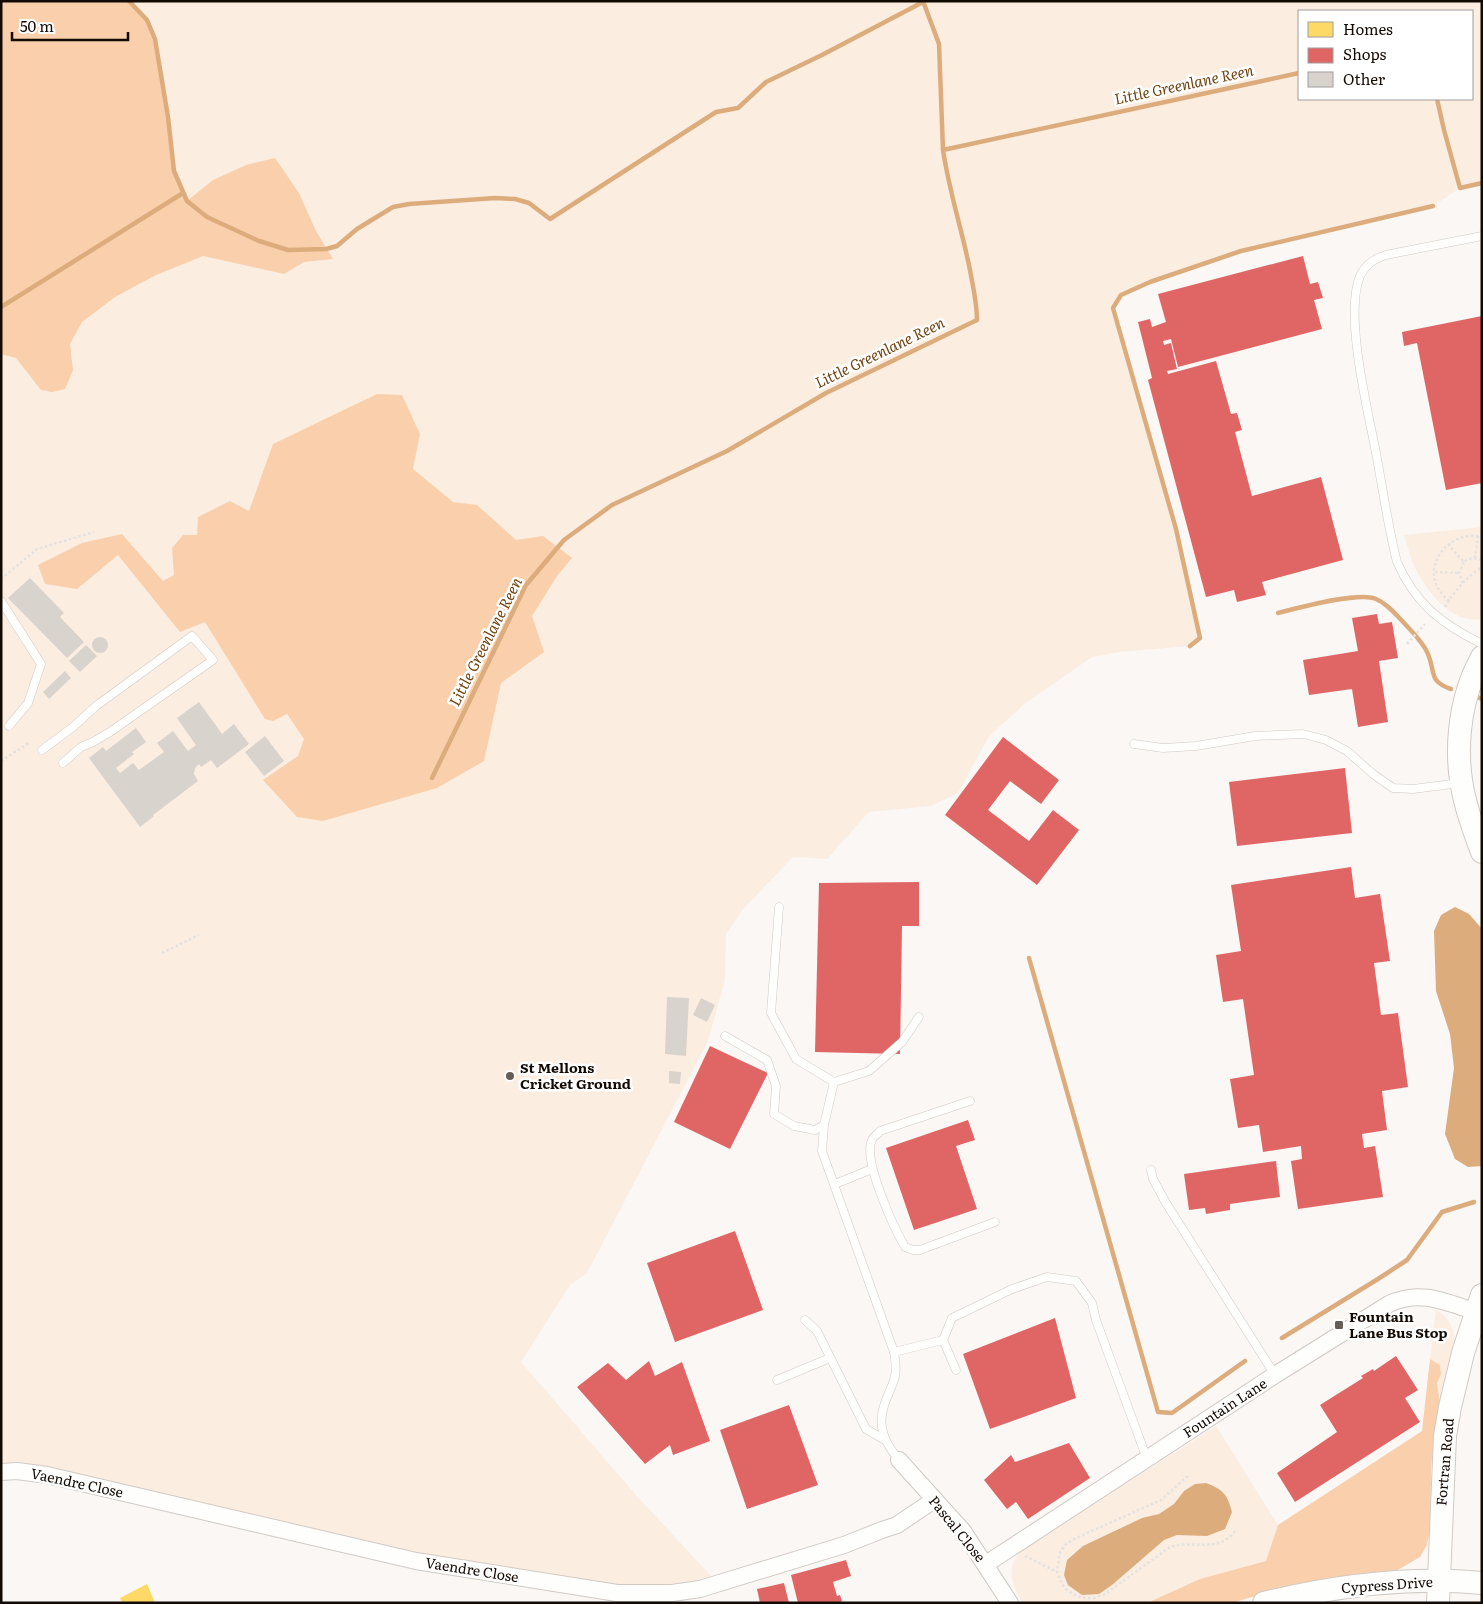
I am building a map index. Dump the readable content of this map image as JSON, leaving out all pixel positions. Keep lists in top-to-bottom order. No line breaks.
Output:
{"streets":{"street":["Fountain Lane","Fortran Road","Vaendre Close","Pascal Close","Cypress Drive"]},"crossings":[["Fountain Lane","Fortran Road"],["Fountain Lane","Pascal Close"],["Fortran Road","Cypress Drive"],["Vaendre Close","Pascal Close"]],"water":["Little Greenlane Reen"],"places":{"other":["St Mellons Cricket Ground"],"transit":["Fountain Lane Bus Stop"]},"legend":["Homes","Shops","Other"],"scale_bar":"50 m"}
